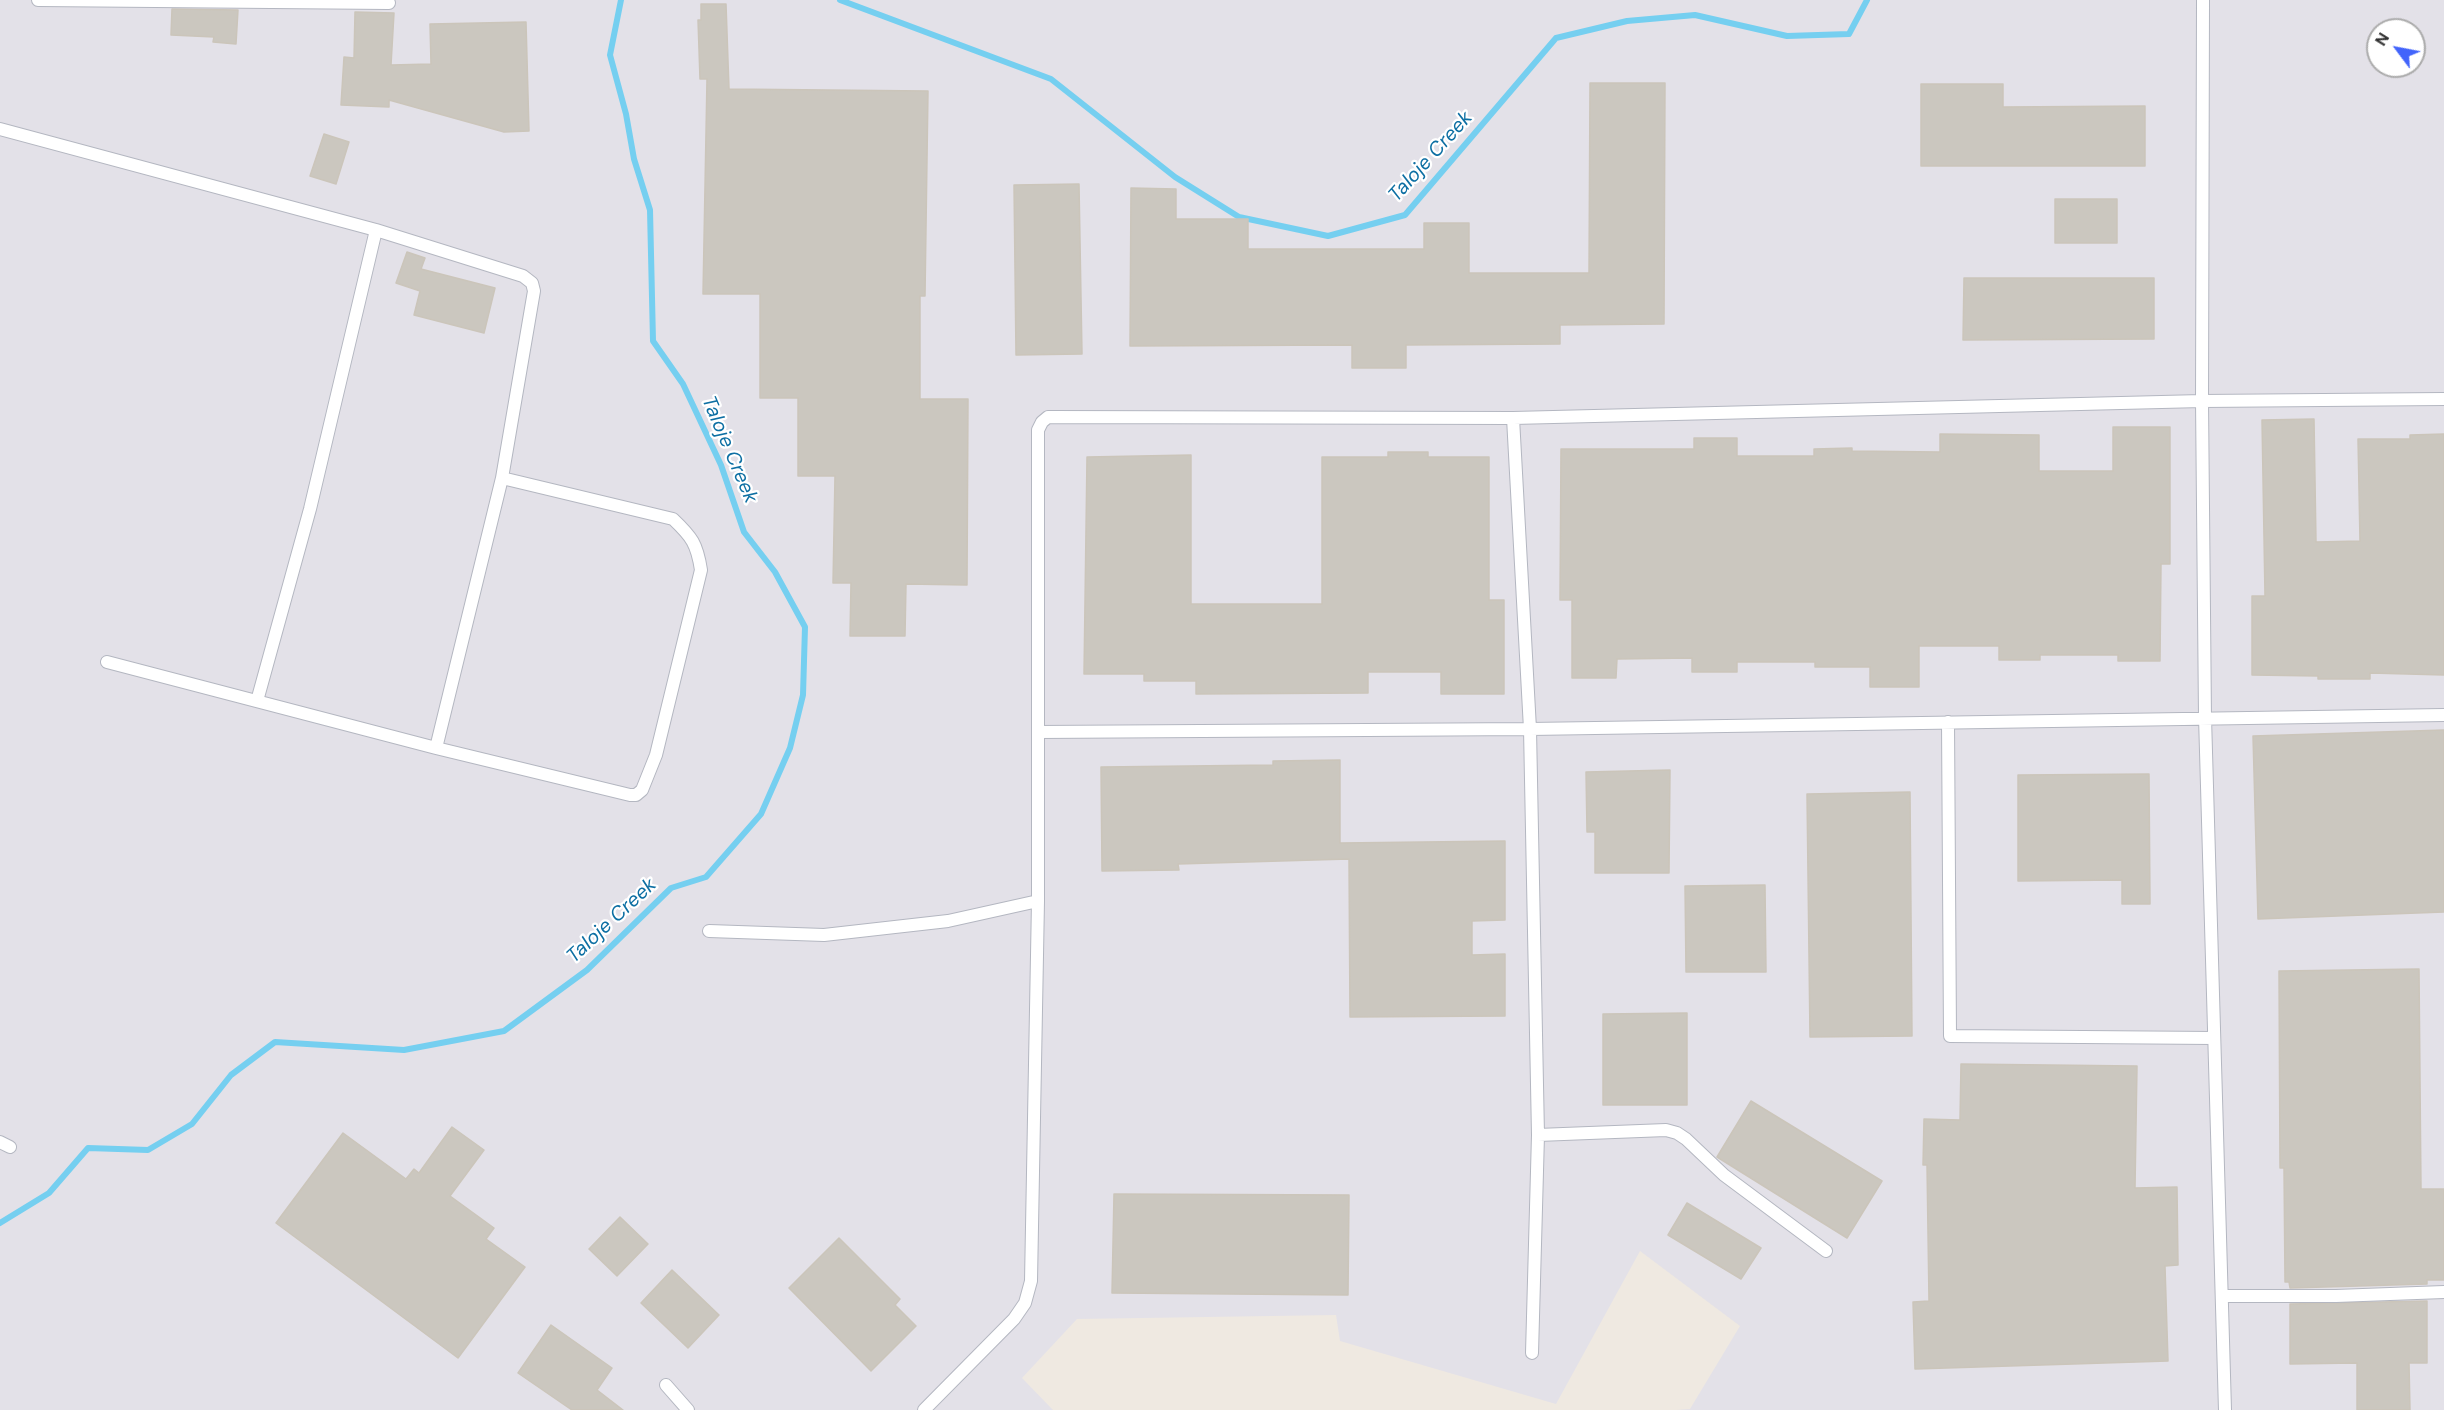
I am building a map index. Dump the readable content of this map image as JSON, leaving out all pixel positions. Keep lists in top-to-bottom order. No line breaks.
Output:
{"water":["Taloje Creek"],"north":"top left"}
